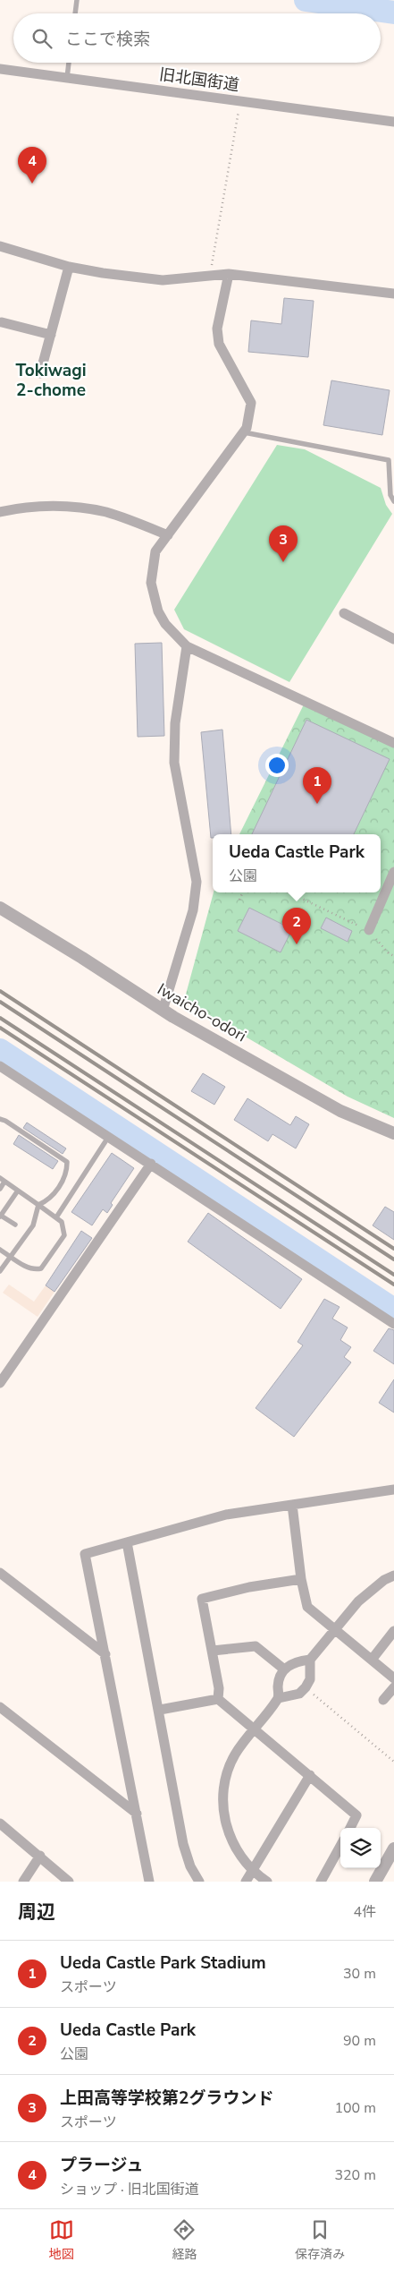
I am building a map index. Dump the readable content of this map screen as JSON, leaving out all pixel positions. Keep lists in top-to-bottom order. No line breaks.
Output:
{"streets":{"street":["旧北国街道","Iwaicho-odori"]},"districts":["Tokiwagi 2-chome"],"page":{"search":"ここで検索","pins":["4","3","1","2"],"popup":["Ueda Castle Park","公園"],"heading":["周辺","4件"],"list":[{"mark":"1","name":"Ueda Castle Park Stadium","note":"スポーツ","value":"30 m"},{"mark":"2","name":"Ueda Castle Park","note":"公園","value":"90 m"},{"mark":"3","name":"上田高等学校第2グラウンド","note":"スポーツ","value":"100 m"},{"mark":"4","name":"プラージュ","note":"ショップ · 旧北国街道","value":"320 m"}],"nav":["地図","経路","保存済み"]}}
